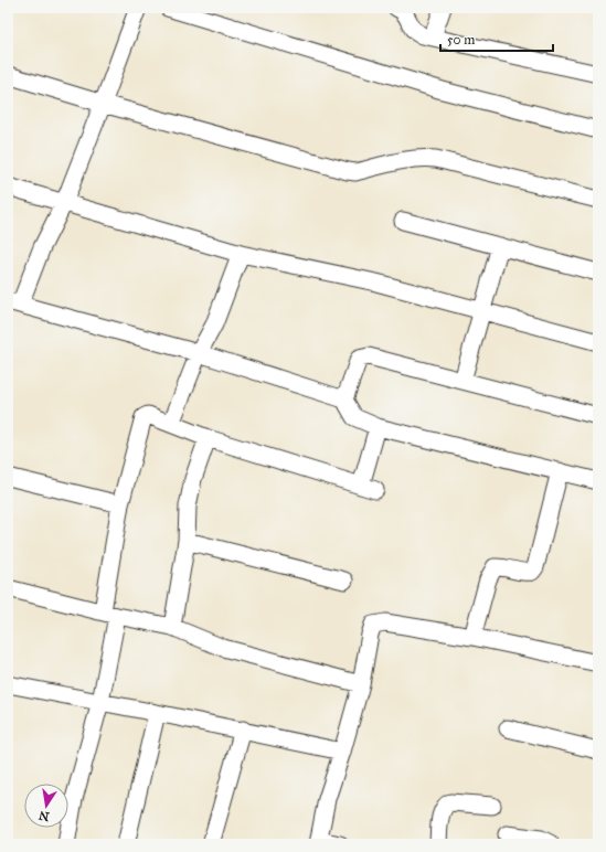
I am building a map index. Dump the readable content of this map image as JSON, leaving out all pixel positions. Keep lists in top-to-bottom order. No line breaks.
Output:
{"scale_bar":"50 m","north":"bottom"}
